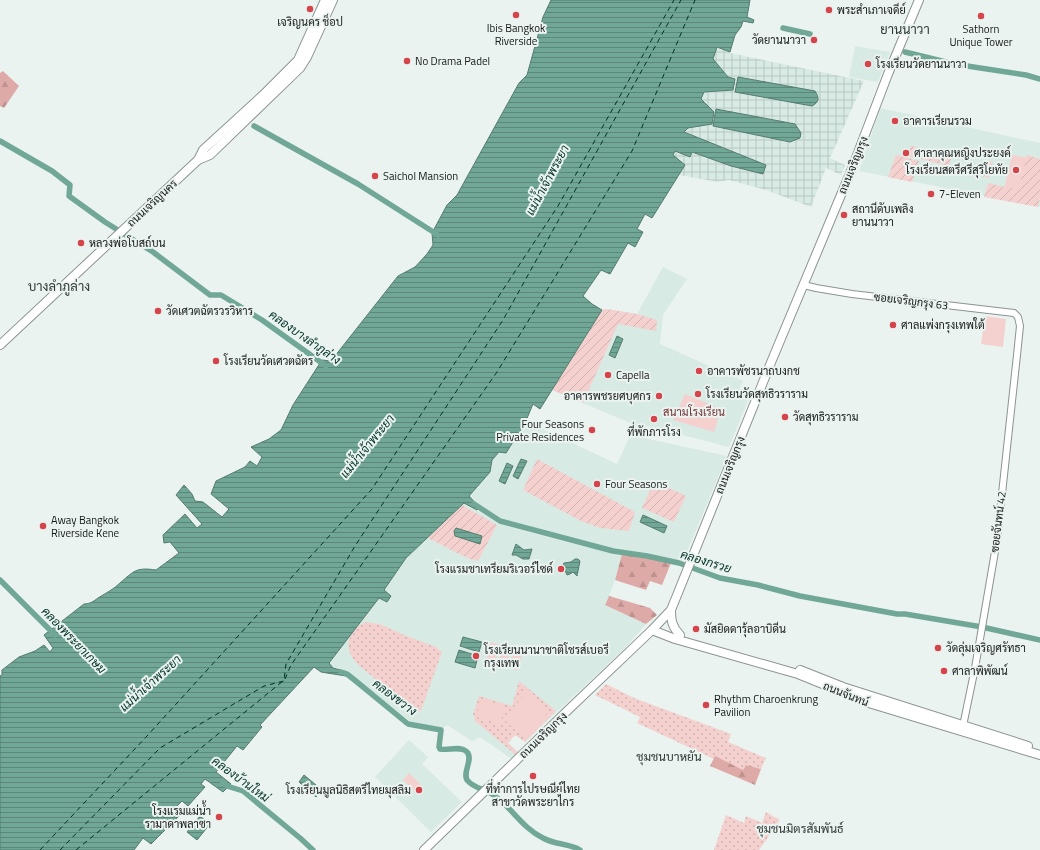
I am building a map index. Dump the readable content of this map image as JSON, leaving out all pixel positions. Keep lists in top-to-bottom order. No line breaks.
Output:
{"streets":{"main road":["ถนนเจริญกรุง","ถนนเจริญนคร","ถนนจันทน์"],"street":["ซอยเจริญกรุง 63","ซอยจันทน์ 42"]},"crossings":[["ถนนเจริญกรุง","ซอยเจริญกรุง 63"],["ถนนเจริญกรุง","ถนนจันทน์"],["ซอยเจริญกรุง 63","ซอยจันทน์ 42"],["ซอยจันทน์ 42","ถนนจันทน์"]],"districts":["ยานนาวา","บางลำภูล่าง","ชุมชนบาหยัน","ชุมชนมิตรสัมพันธ์"],"water":["แม่น้ำเจ้าพระยา","คลองบางลำภูล่าง","คลองกรวย","คลองพระยาเกษม","คลองขวาง","คลองบ้านใหม่"],"parks":["สนามโรงเรียน"],"places":["เจริญนคร ช็อป","พระสำเภาเจดีย์","Ibis Bangkok Riverside","Sathorn Unique Tower","วัดยานนาวา","No Drama Padel","โรงเรียนวัดยานนาวา","อาคารเรียนรวม","ศาลาคุณหญิงประยงค์","โรงเรียนสตรีศรีสุริโยทัย","Saichol Mansion","7-Eleven","สถานีดับเพลิง ยานนาวา","หลวงพ่อโบสถ์บน","วัดเศวตฉัตรวรวิหาร","ศาลแพ่งกรุงเทพใต้","โรงเรียนวัดเศวตฉัตร","อาคารพัชรนาถบงกช","Capella","โรงเรียนวัดสุทธิวราราม","อาคารพชรยศบุศกร","วัดสุทธิวราราม","ที่พักภารโรง","Four Seasons Private Residences","Four Seasons","Away Bangkok Riverside Kene","โรงแรมชาเทรียมริเวอร์ไซด์","มัสยิดดารุ้ลอาบิดีน","วัดลุ่มเจริญศรัทธา","โรงเรียนนานาชาติโชรส์เบอรี กรุงเทพ","ศาลาพิพัฒน์","Rhythm Charoenkrung Pavilion","ที่ทำการไปรษณีย์ไทย สาขาวัดพระยาไกร","โรงเรียนมูลนิธิสตรีไทยมุสลิม","โรงแรมแม่น้ำ รามาดาพลาซา"]}
